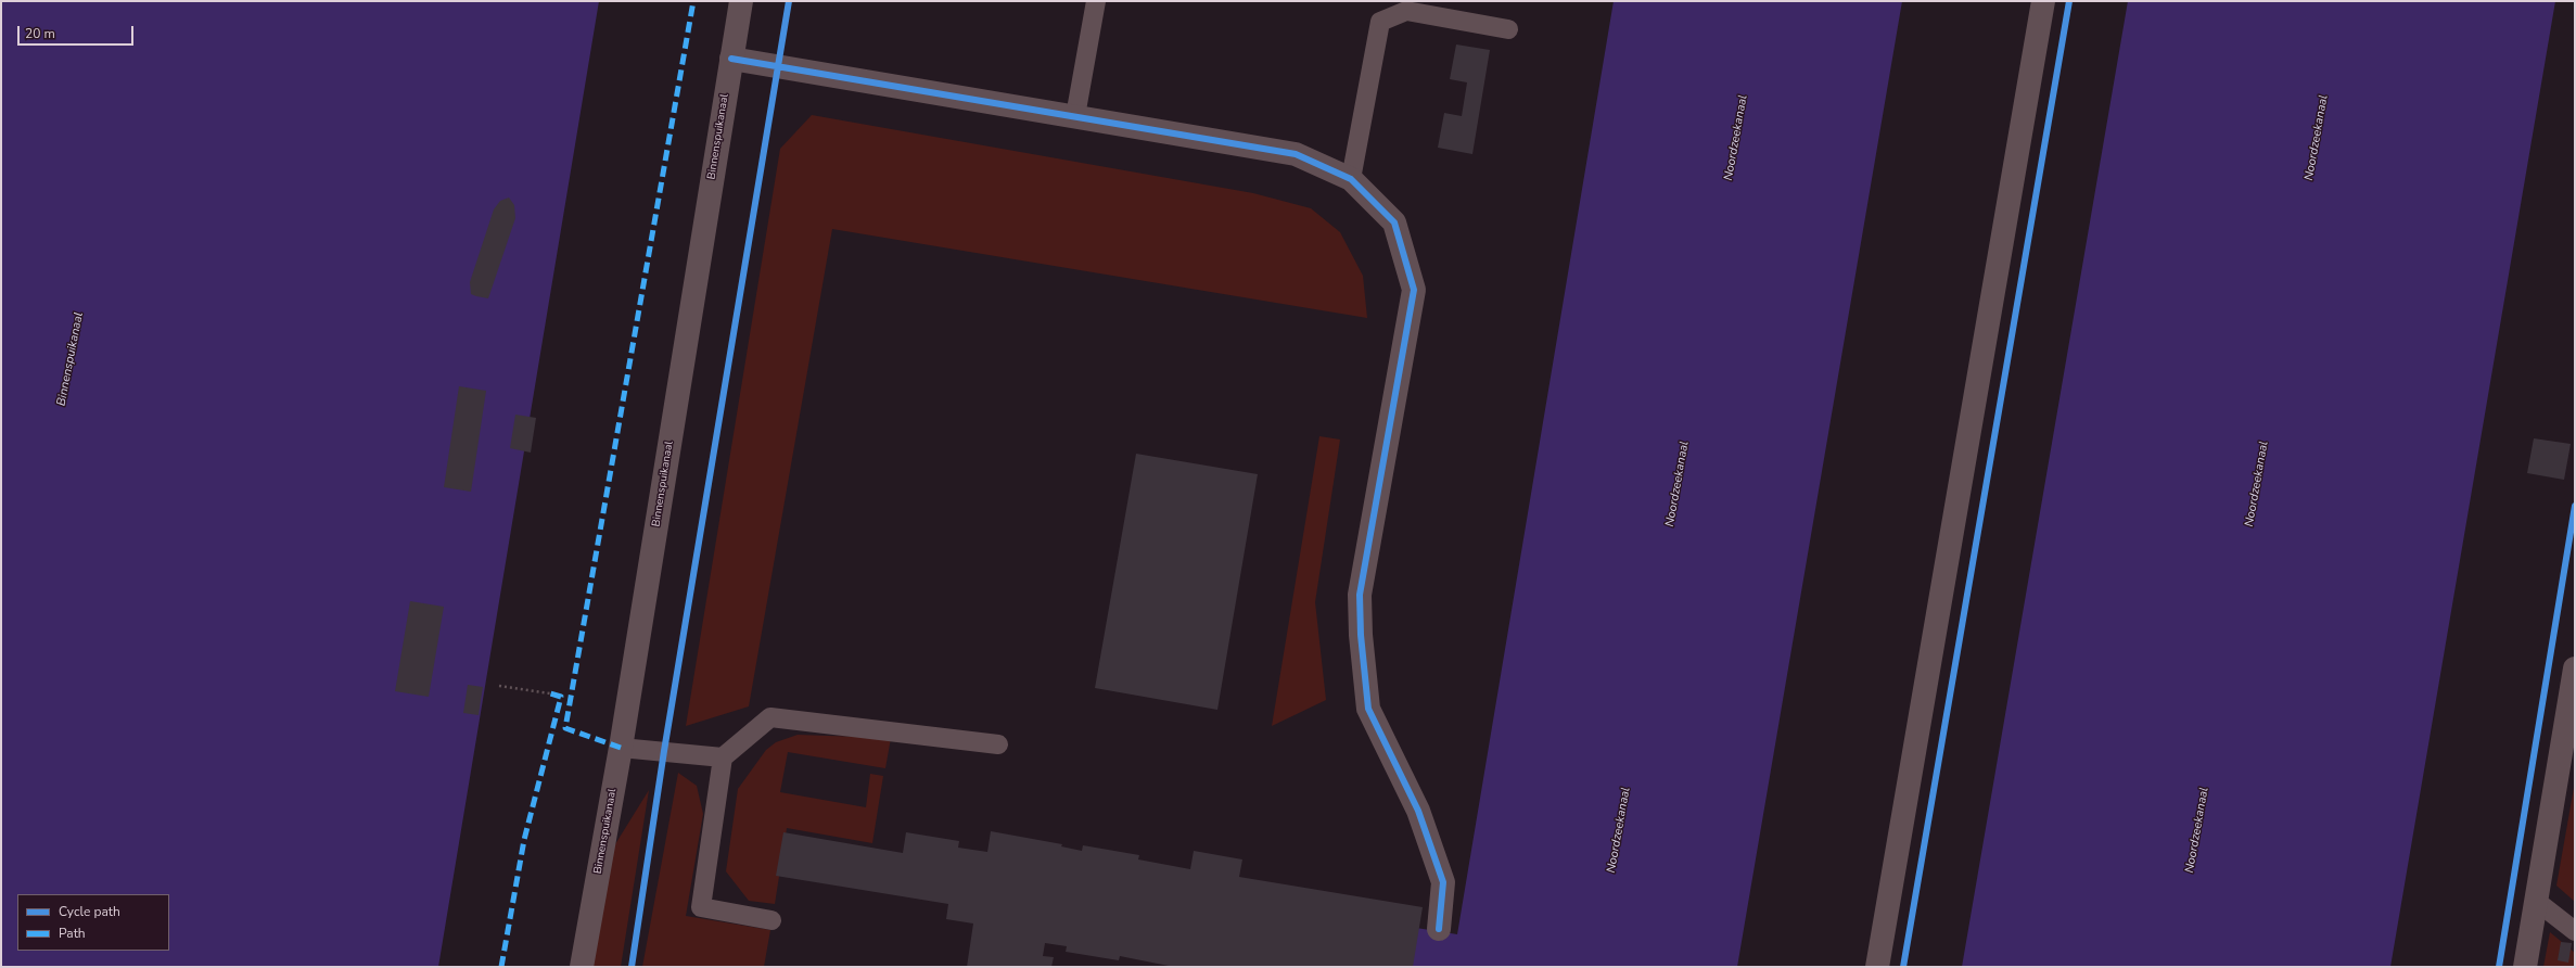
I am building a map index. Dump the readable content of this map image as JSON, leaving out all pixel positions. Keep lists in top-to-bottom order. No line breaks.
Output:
{"streets":{"street":["Binnenspuikanaal"]},"water":["Noordzeekanaal","Binnenspuikanaal"],"legend":["Cycle path","Path"],"scale_bar":"20 m"}
